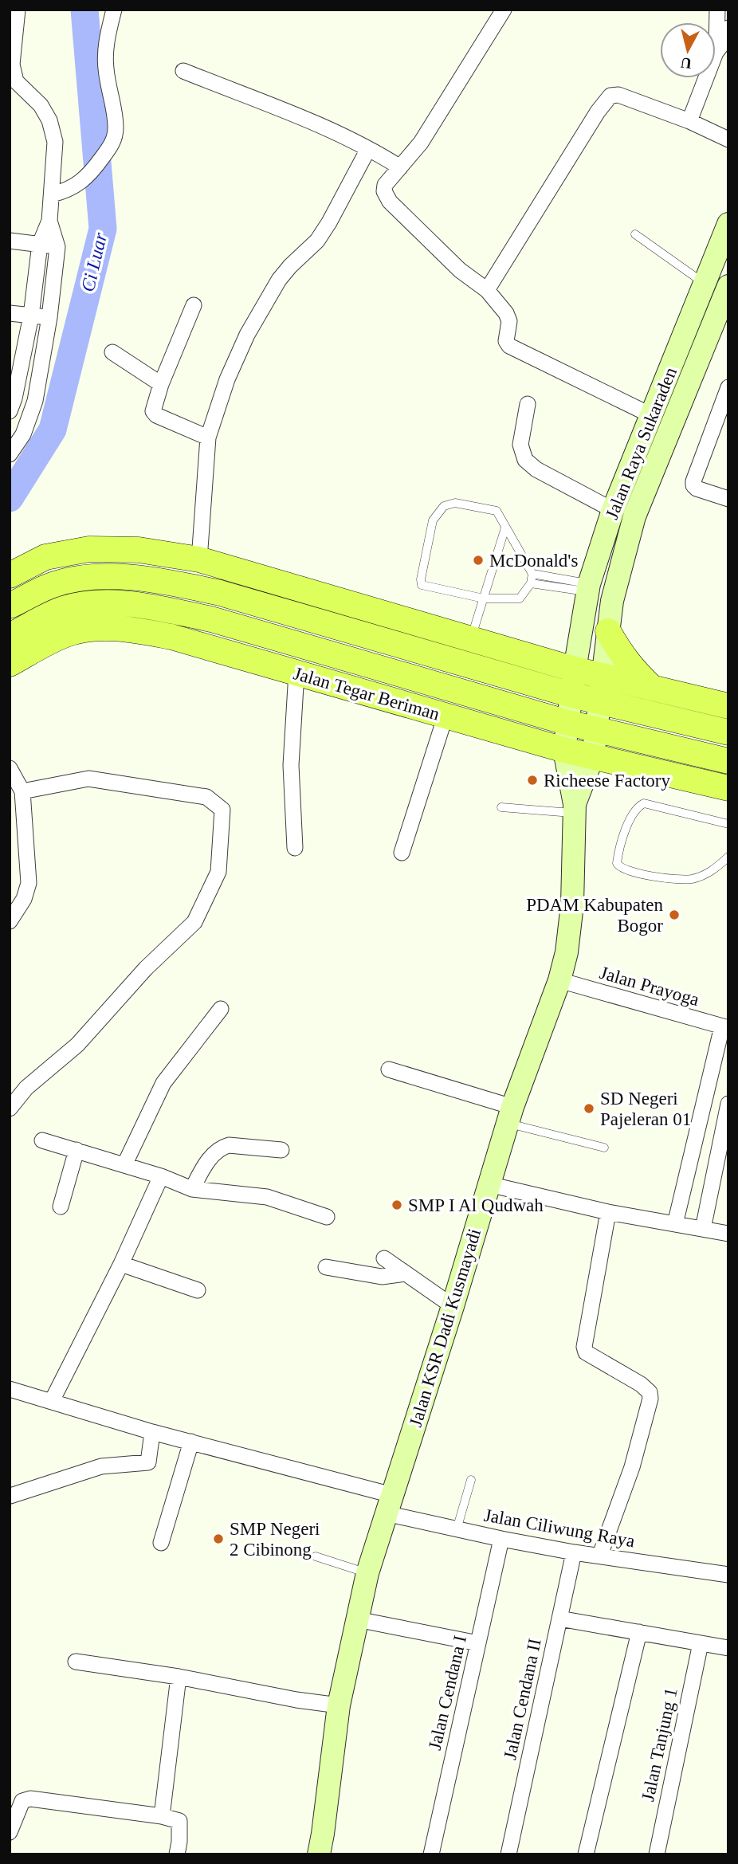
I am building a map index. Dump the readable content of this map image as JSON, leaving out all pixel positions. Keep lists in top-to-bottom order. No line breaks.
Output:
{"streets":{"main road":["Jalan Raya Sukaraden","Jalan Tegar Beriman","Jalan KSR Dadi Kusmayadi"],"street":["Jalan Prayoga","Jalan Ciliwung Raya","Jalan Cendana I","Jalan Cendana II","Jalan Tanjung 1"]},"crossings":[["Jalan Raya Sukaraden","Jalan KSR Dadi Kusmayadi"],["Jalan Tegar Beriman","Jalan KSR Dadi Kusmayadi"],["Jalan Prayoga","Jalan KSR Dadi Kusmayadi"],["Jalan KSR Dadi Kusmayadi","Jalan Ciliwung Raya"],["Jalan Ciliwung Raya","Jalan Cendana I"],["Jalan Ciliwung Raya","Jalan Cendana II"]],"water":["Ci Luar"],"places":["McDonald's","Richeese Factory","PDAM Kabupaten Bogor","SD Negeri Pajeleran 01","SMP I Al Qudwah","SMP Negeri 2 Cibinong"],"north":"bottom"}
